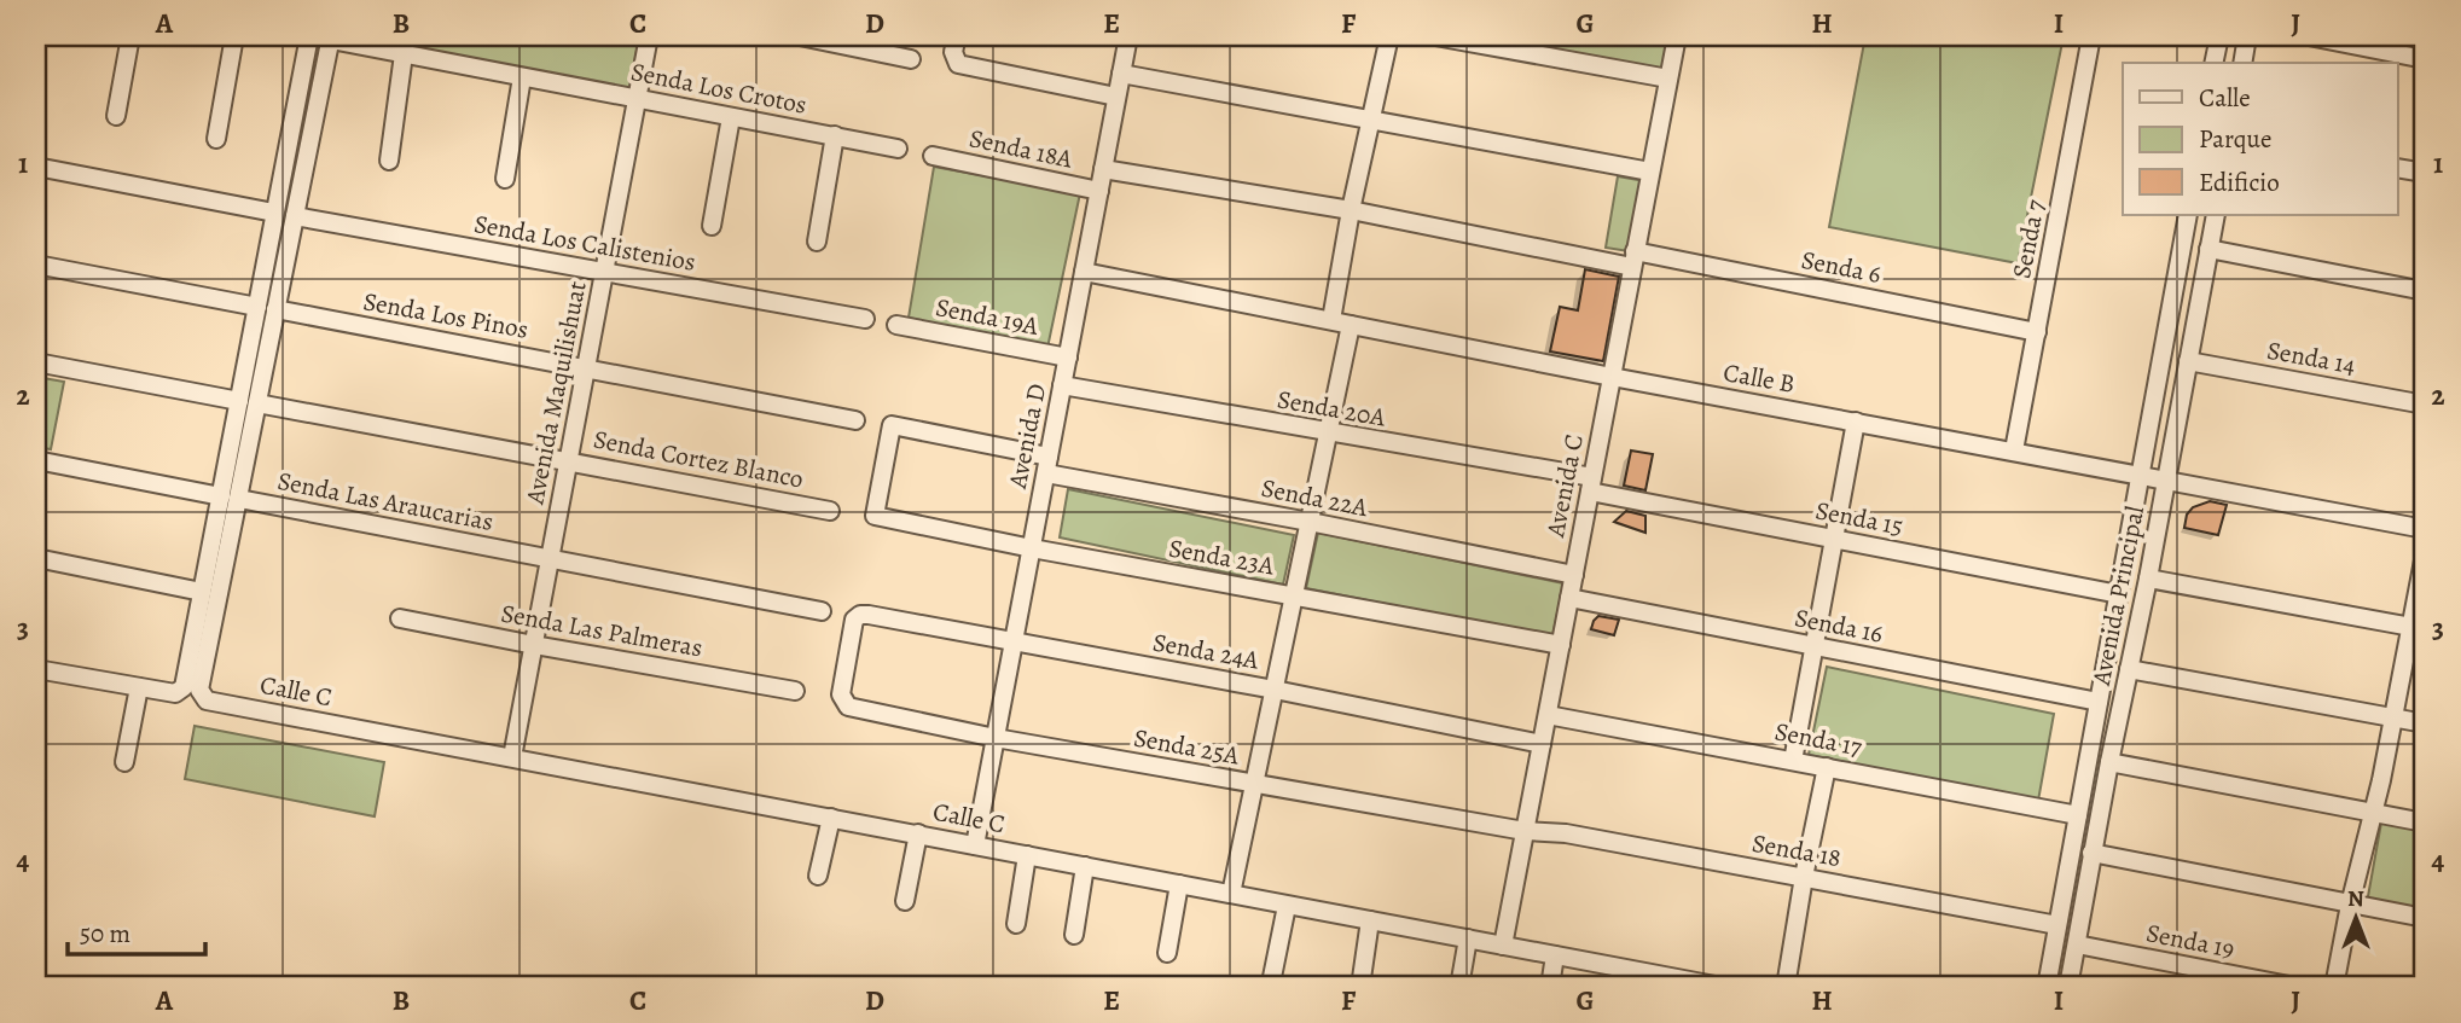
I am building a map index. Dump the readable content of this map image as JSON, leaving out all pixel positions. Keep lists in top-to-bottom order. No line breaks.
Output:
{"streets":{"street":["Senda Los Crotos","Senda 18A","Senda 7","Senda Los Calistenios","Senda 6","Senda Los Pinos","Senda 19A","Senda 14","Calle B","Avenida Maquilishuat","Senda 20A","Avenida D","Senda Cortez Blanco","Avenida C","Senda 22A","Senda Las Araucarias","Senda 15","Senda 23A","Avenida Principal","Senda 16","Senda Las Palmeras","Senda 24A","Calle C","Senda 17","Senda 25A","Senda 18","Senda 19"]},"crossings":[["Senda Los Crotos","Avenida Maquilishuat"],["Senda 18A","Avenida D"],["Senda 7","Senda 6"],["Senda 7","Calle B"],["Senda Los Calistenios","Avenida Maquilishuat"],["Senda 6","Avenida D"],["Senda 6","Avenida C"],["Senda Los Pinos","Avenida Maquilishuat"],["Senda 19A","Avenida D"],["Senda 14","Avenida Principal"],["Calle B","Avenida D"],["Calle B","Avenida C"],["Calle B","Avenida Principal"],["Avenida Maquilishuat","Senda Cortez Blanco"],["Avenida Maquilishuat","Senda Las Araucarias"],["Avenida Maquilishuat","Senda Las Palmeras"],["Avenida Maquilishuat","Calle C"],["Senda 20A","Avenida D"],["Senda 20A","Avenida C"],["Senda 20A","Senda 15"],["Avenida D","Senda 22A"],["Avenida D","Senda 23A"],["Avenida D","Senda 24A"],["Avenida D","Calle C"],["Avenida D","Senda 25A"],["Avenida C","Senda 22A"],["Avenida C","Senda 15"],["Avenida C","Senda 23A"],["Avenida C","Senda 16"],["Avenida C","Senda 24A"],["Avenida C","Calle C"],["Avenida C","Senda 17"],["Avenida C","Senda 25A"],["Avenida C","Senda 18"],["Senda 22A","Senda 23A"],["Senda Las Araucarias","Calle C"],["Senda 15","Avenida Principal"],["Avenida Principal","Senda 16"],["Avenida Principal","Senda 17"],["Avenida Principal","Senda 18"],["Avenida Principal","Senda 19"],["Senda 24A","Senda 25A"],["Senda 25A","Senda 18"]],"legend":["Calle","Parque","Edificio"],"scale_bar":"50 m","north":"top","grid":{"columns":["A","B","C","D","E","F","G","H","I","J"],"rows":["1","2","3","4"]}}
